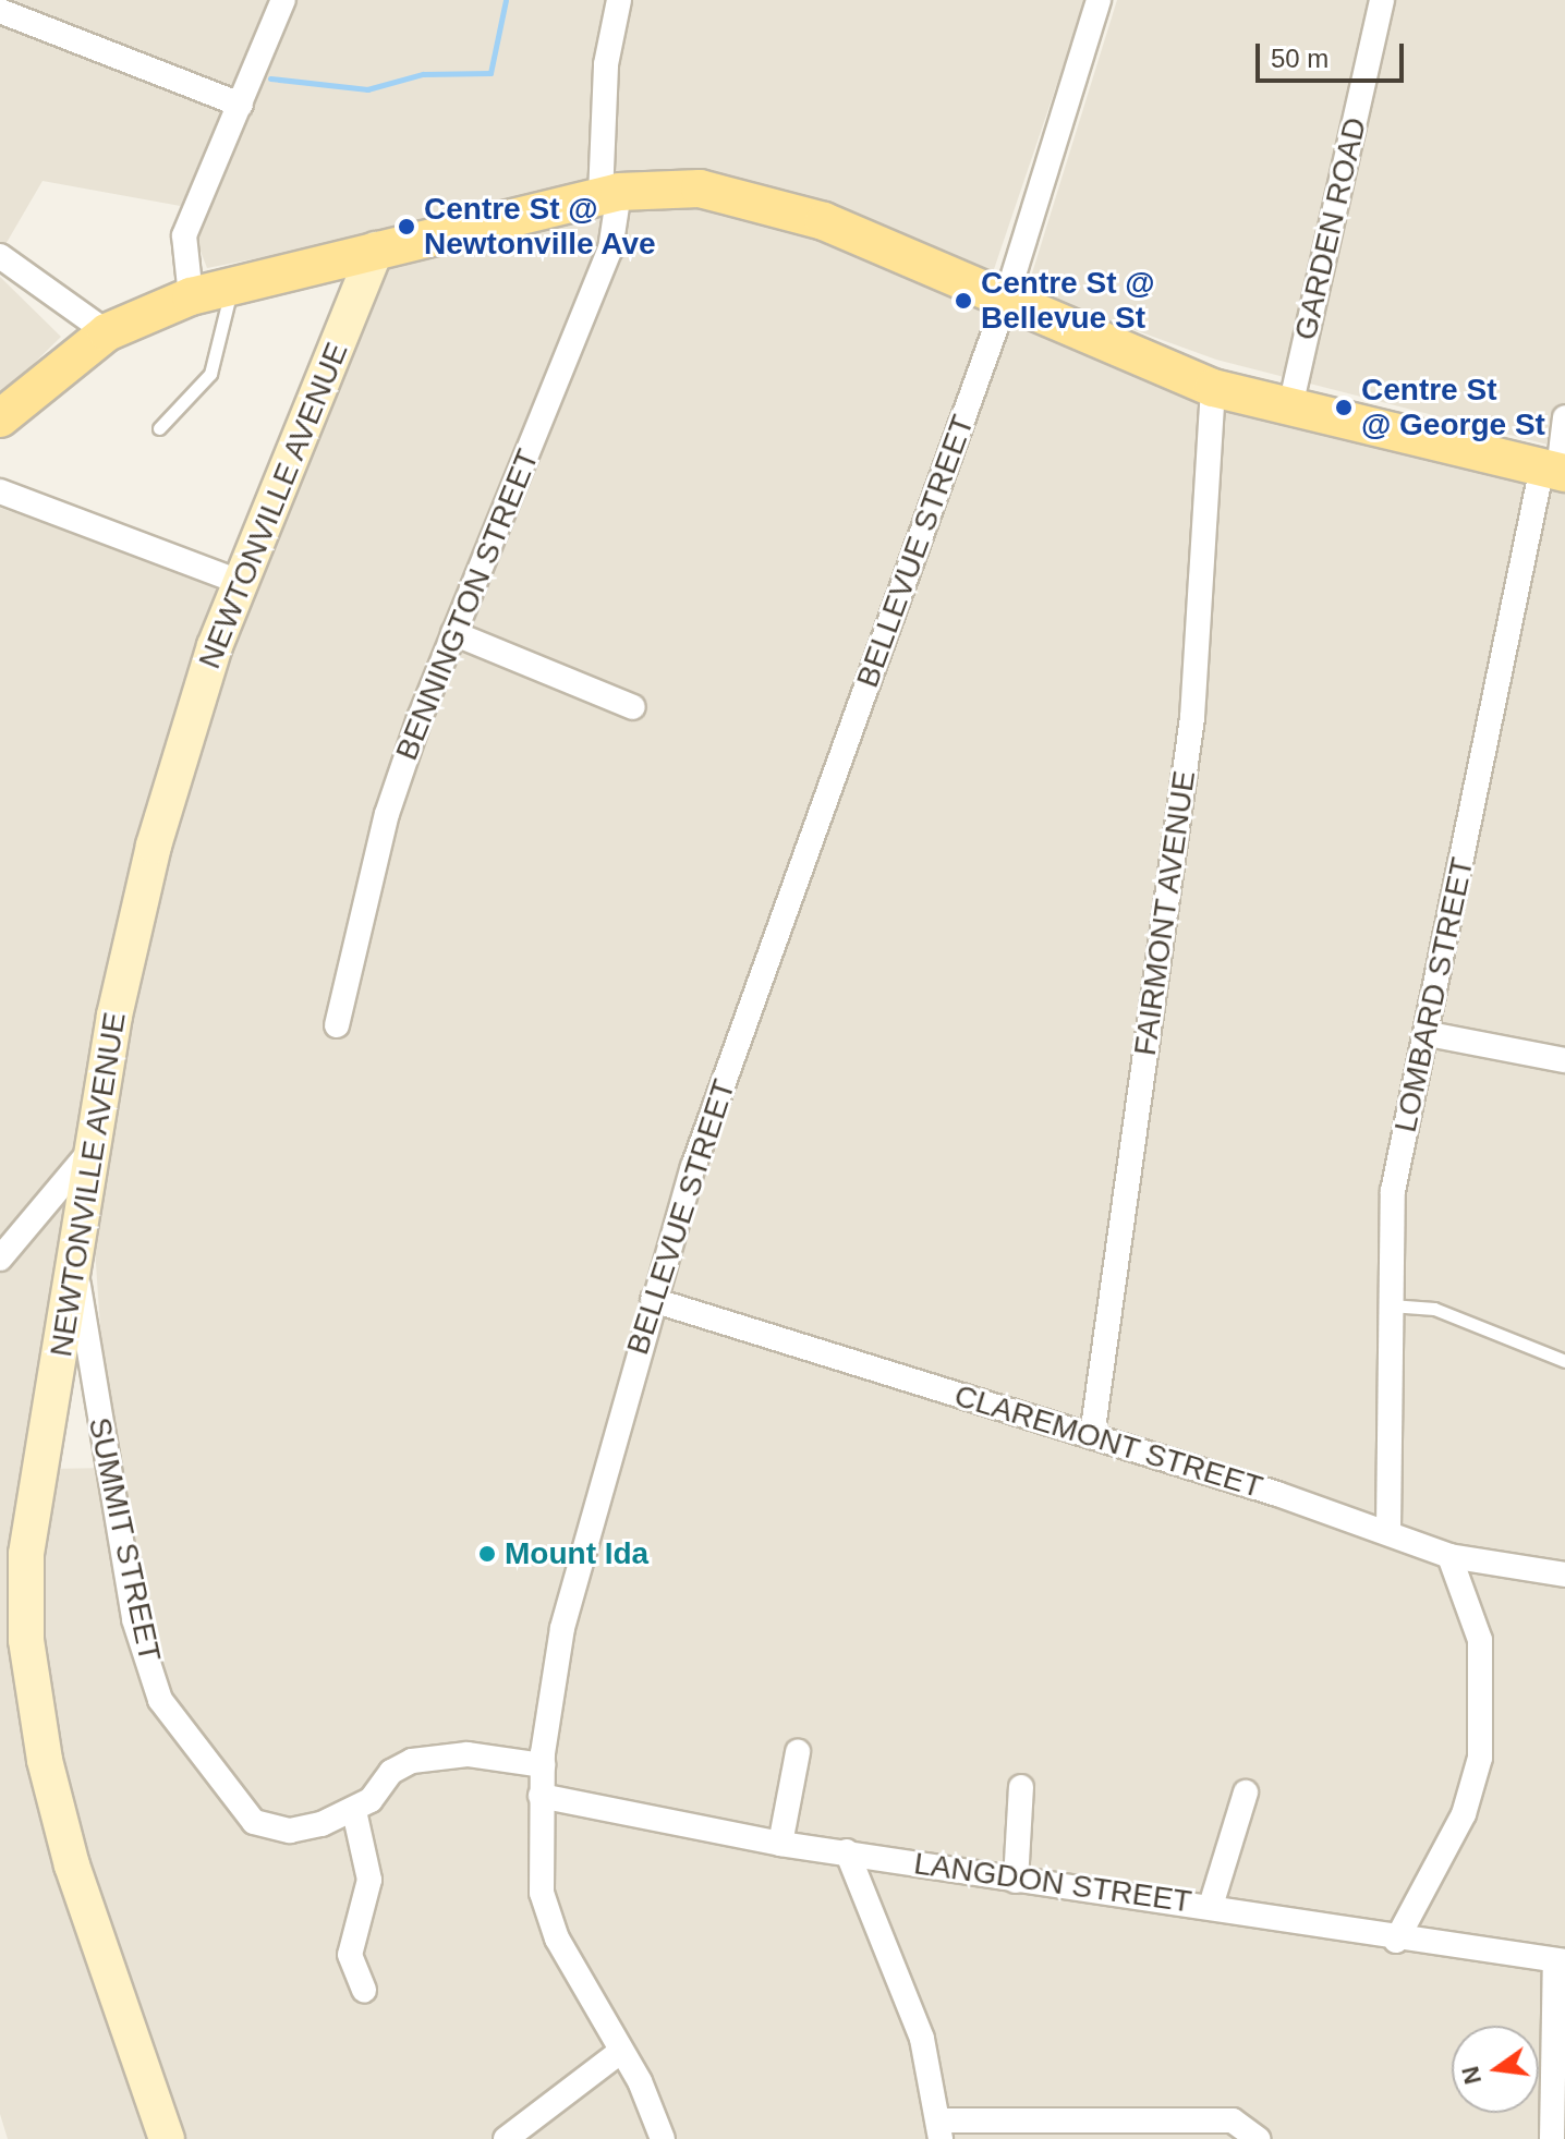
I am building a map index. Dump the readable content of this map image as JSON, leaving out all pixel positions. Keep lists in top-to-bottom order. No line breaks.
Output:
{"streets":{"main road":["NEWTONVILLE AVENUE"],"street":["GARDEN ROAD","BELLEVUE STREET","BENNINGTON STREET","FAIRMONT AVENUE","LOMBARD STREET","CLAREMONT STREET","SUMMIT STREET","LANGDON STREET"]},"crossings":[["NEWTONVILLE AVENUE","SUMMIT STREET"],["BELLEVUE STREET","CLAREMONT STREET"],["BELLEVUE STREET","SUMMIT STREET"],["BELLEVUE STREET","LANGDON STREET"],["FAIRMONT AVENUE","CLAREMONT STREET"],["LOMBARD STREET","CLAREMONT STREET"]],"places":["Centre St @ Newtonville Ave","Centre St @ Bellevue St","Centre St @ George St","Mount Ida"],"scale_bar":"50 m","north":"left"}
